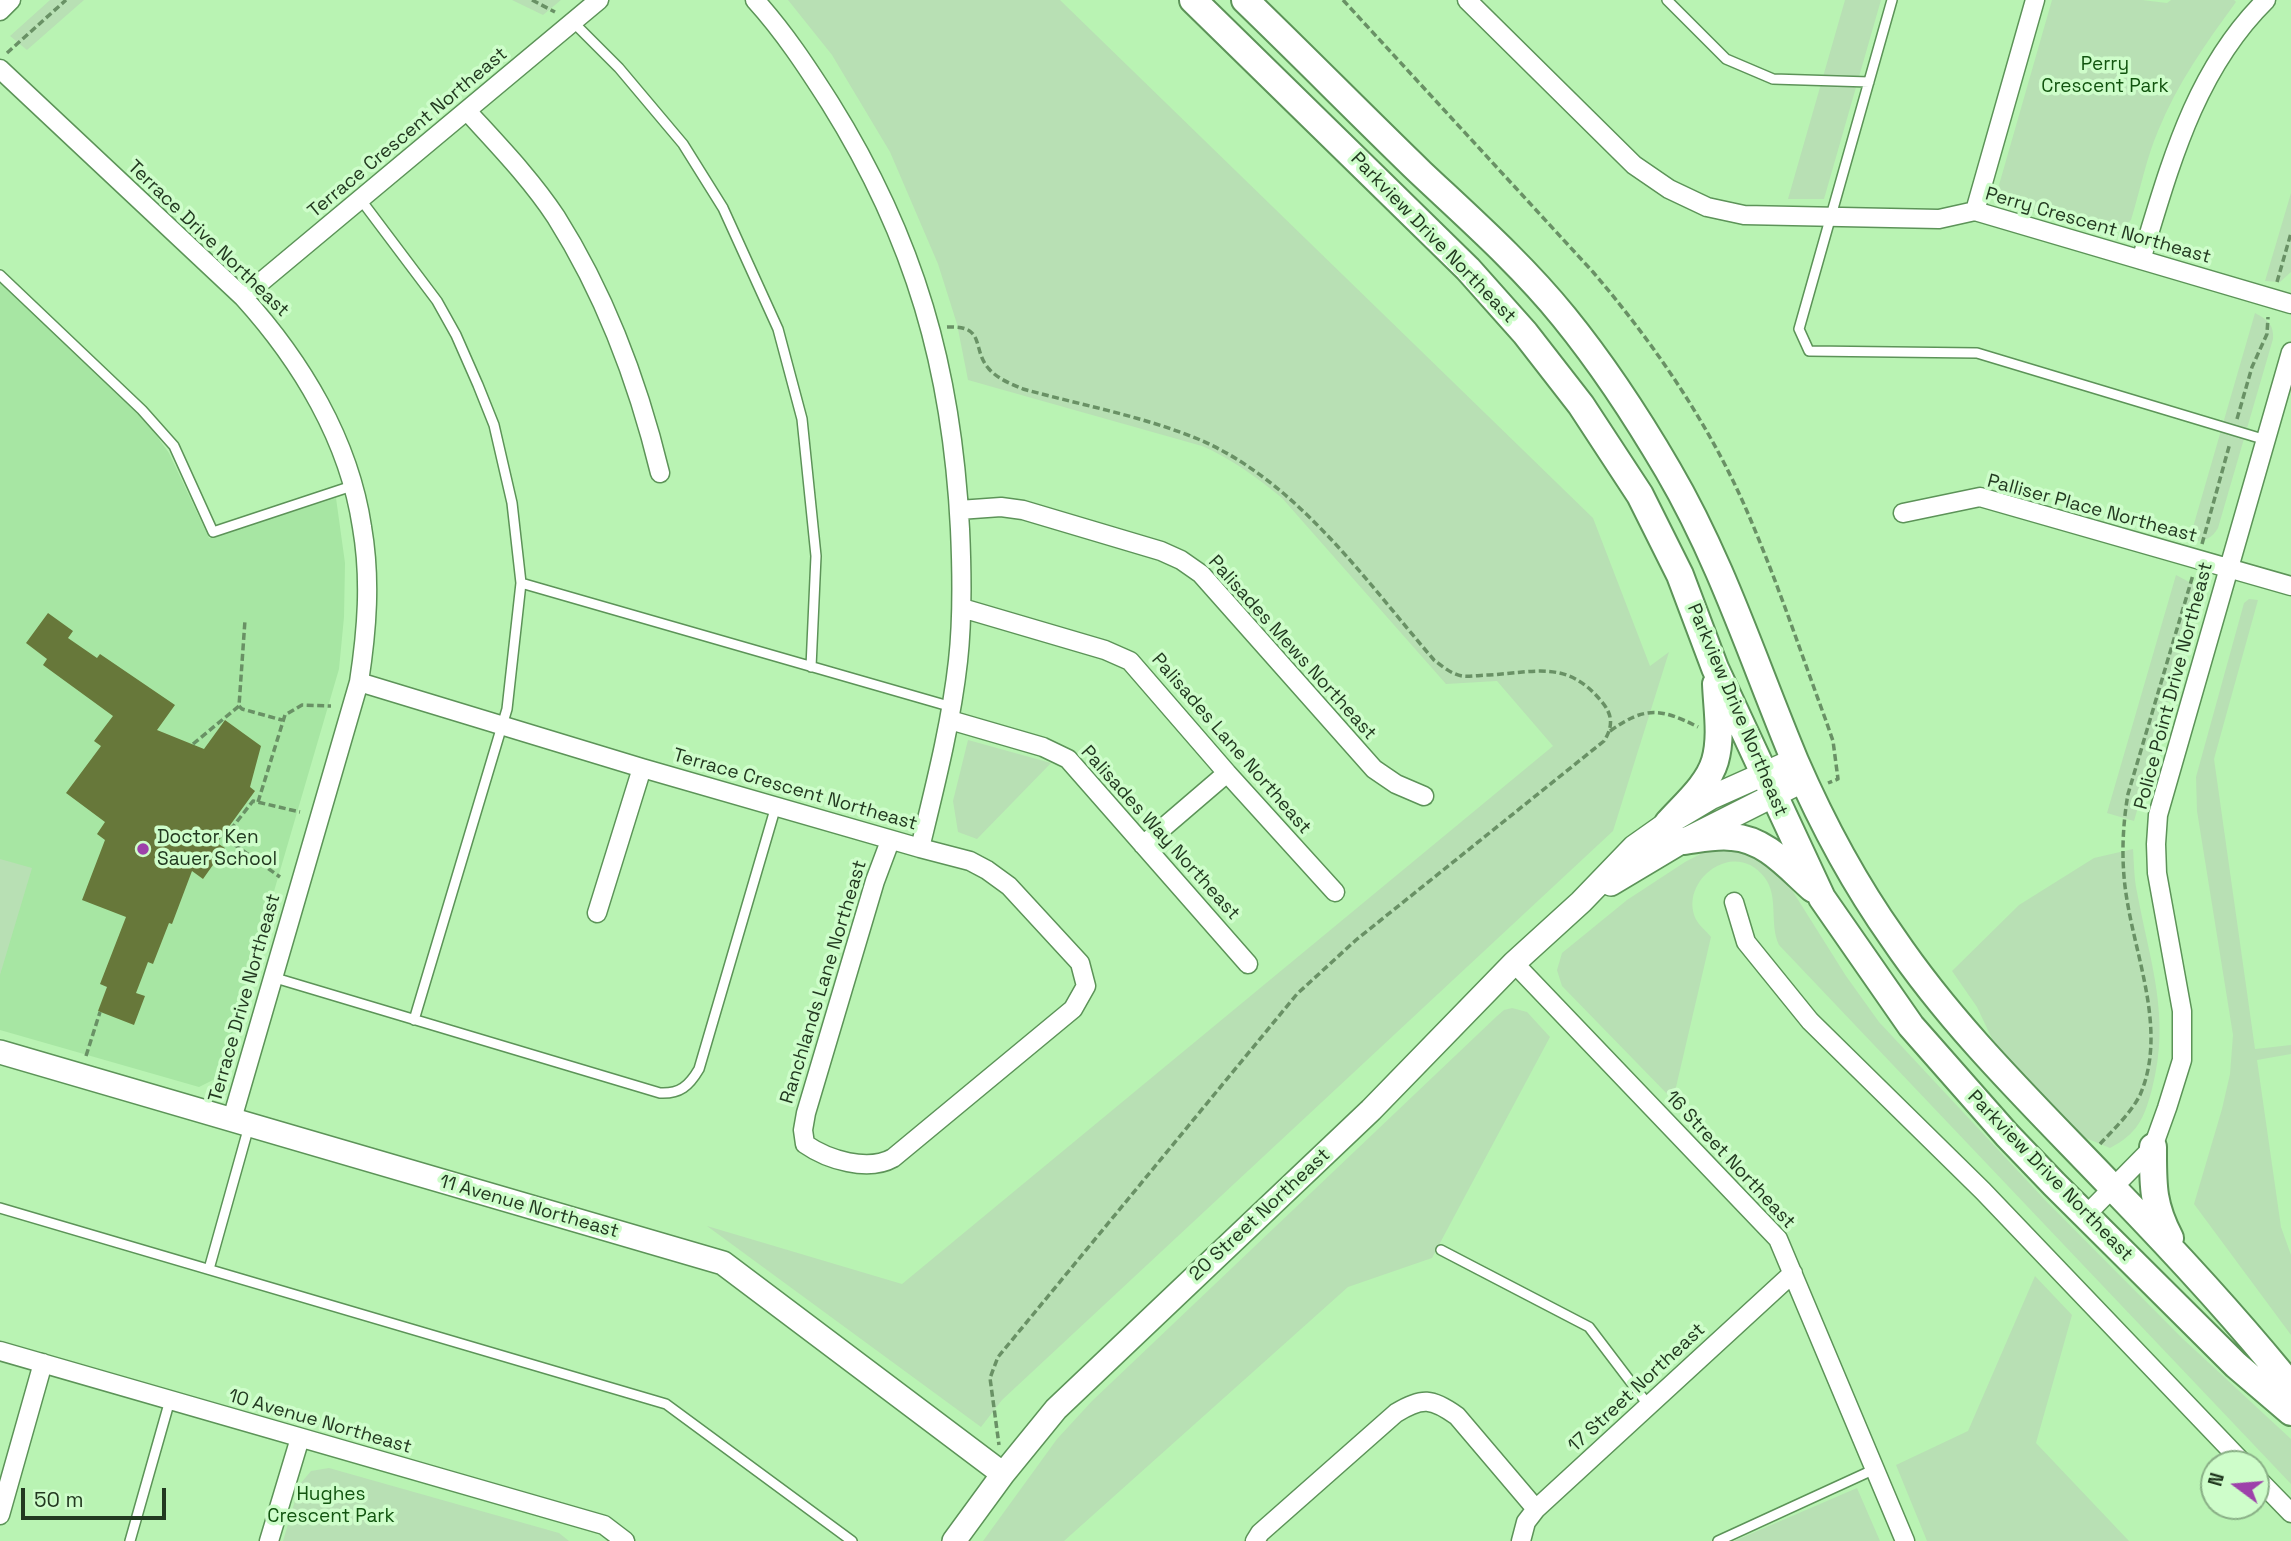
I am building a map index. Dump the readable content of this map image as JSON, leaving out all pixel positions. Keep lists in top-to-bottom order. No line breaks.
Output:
{"streets":{"main road":["Parkview Drive Northeast"],"street":["Terrace Crescent Northeast","Perry Crescent Northeast","Terrace Drive Northeast","Palliser Place Northeast","Palisades Mews Northeast","Police Point Drive Northeast","Palisades Lane Northeast","Palisades Way Northeast","Ranchlands Lane Northeast","16 Street Northeast","11 Avenue Northeast","20 Street Northeast","17 Street Northeast","10 Avenue Northeast"]},"crossings":[["Terrace Crescent Northeast","Terrace Drive Northeast"],["Terrace Crescent Northeast","Palisades Mews Northeast"],["Terrace Crescent Northeast","Palisades Lane Northeast"],["Terrace Crescent Northeast","Palisades Way Northeast"],["Terrace Crescent Northeast","Ranchlands Lane Northeast"],["Parkview Drive Northeast","Police Point Drive Northeast"],["Parkview Drive Northeast","20 Street Northeast"],["Terrace Drive Northeast","11 Avenue Northeast"],["Palliser Place Northeast","Police Point Drive Northeast"],["16 Street Northeast","20 Street Northeast"],["16 Street Northeast","17 Street Northeast"],["11 Avenue Northeast","20 Street Northeast"]],"parks":["Perry Crescent Park","Hughes Crescent Park"],"places":["Doctor Ken Sauer School"],"scale_bar":"50 m","north":"left"}
